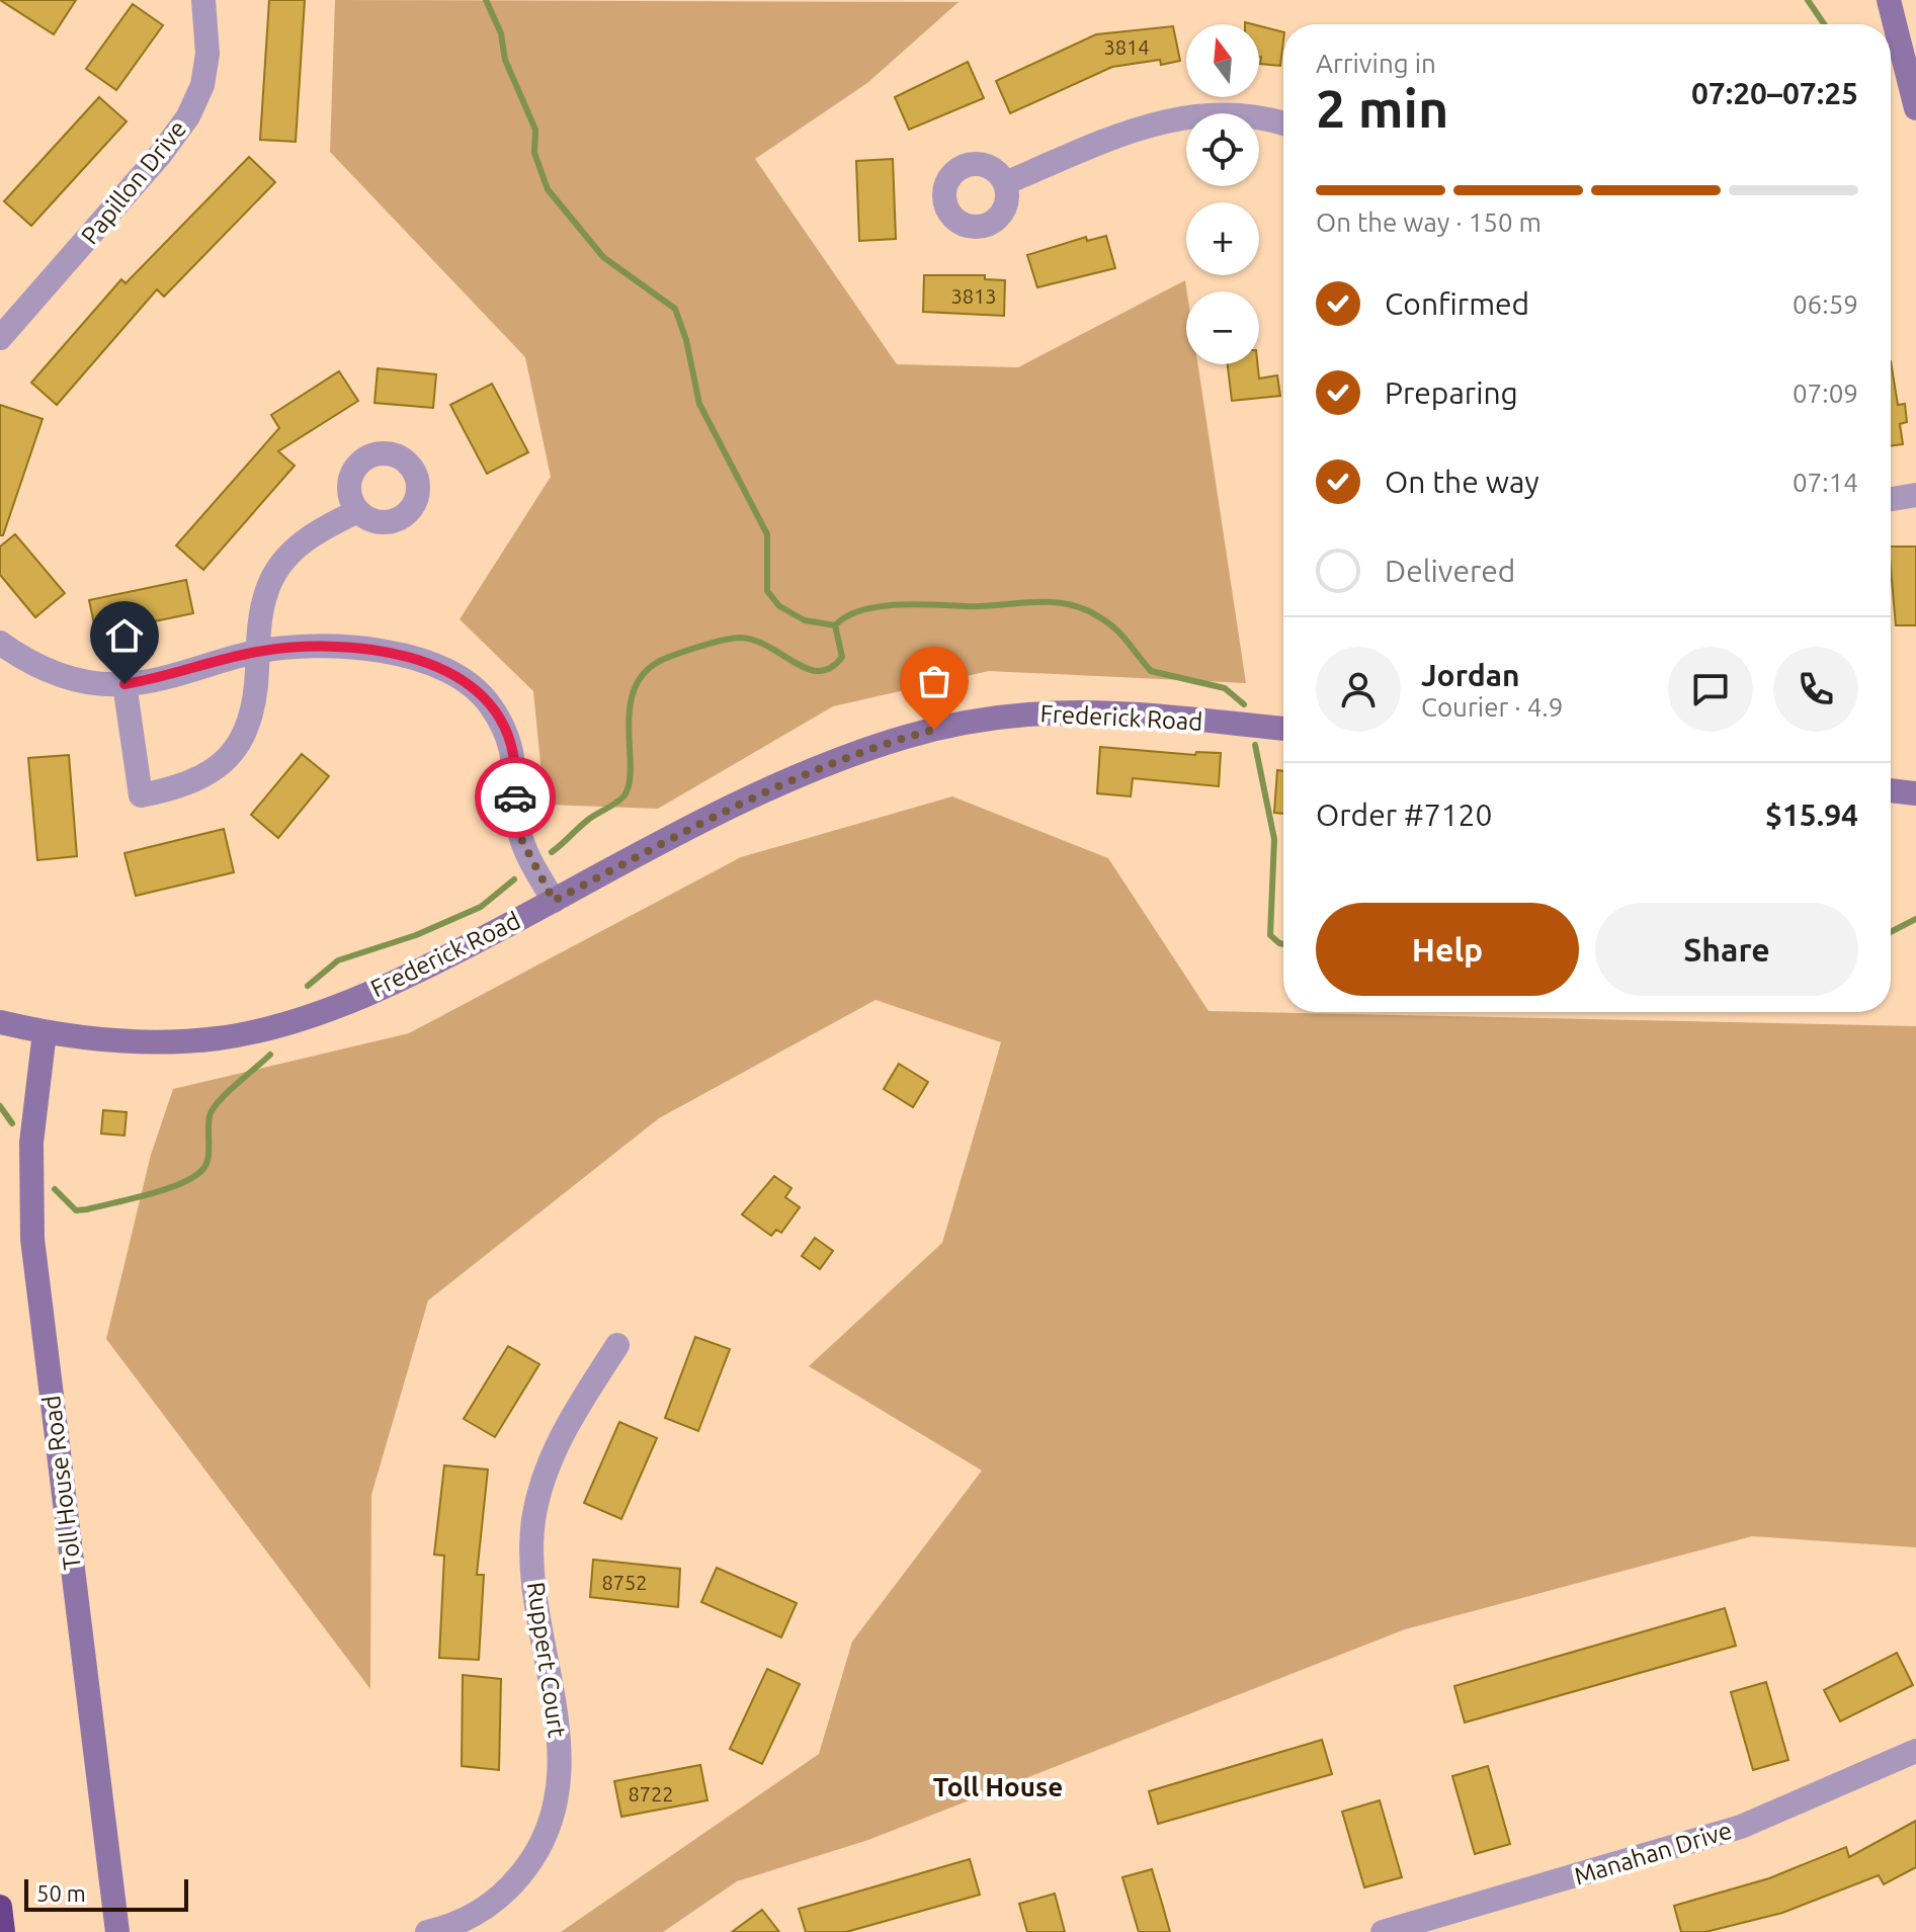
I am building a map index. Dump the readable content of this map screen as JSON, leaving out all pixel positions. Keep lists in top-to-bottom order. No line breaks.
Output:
{"streets":{"main road":["Frederick Road","Toll House Road"],"street":["Papillon Drive","Ruppert Court","Manahan Drive"]},"crossings":[["Frederick Road","Toll House Road"]],"districts":["Toll House"],"house_numbers":["3814","3813","8752","8722"],"scale_bar":"50 m","north":"top","page":{"map_buttons":["+","−"],"heading":["2 min","Arriving in","07:20–07:25"],"panel":["Jordan","Courier · 4.9","Order #7120","$15.94"],"bar":"On the way · 150 m","list":[["Confirmed","06:59"],["Preparing","07:09"],["On the way","07:14"],"Delivered"],"buttons":["Help","Share"],"scale":"50 m"}}
